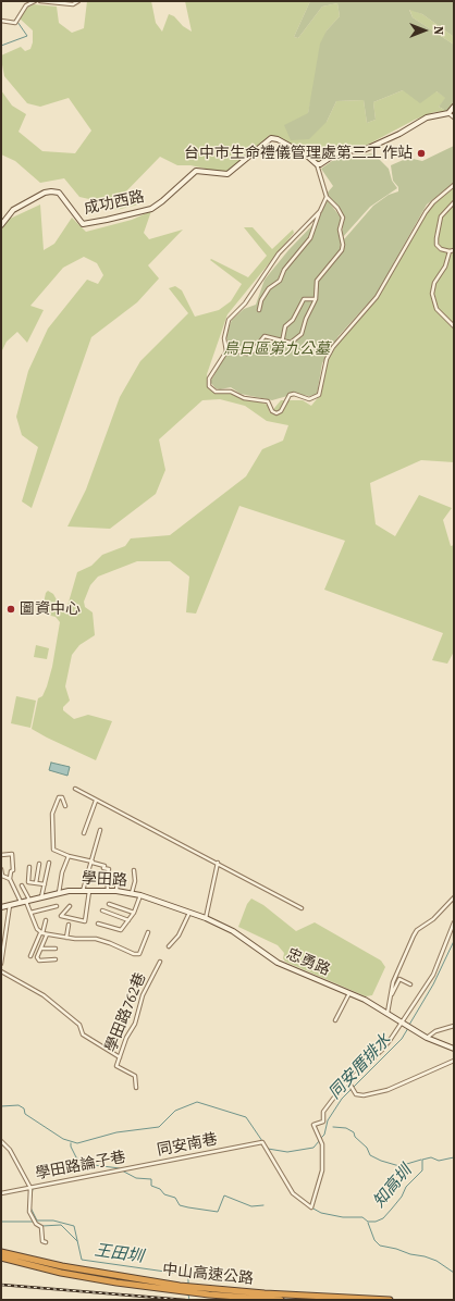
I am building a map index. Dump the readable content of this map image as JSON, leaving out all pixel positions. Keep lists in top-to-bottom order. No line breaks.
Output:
{"streets":{"highway":["中山高速公路"],"street":["成功西路","學田路","忠勇路","學田路762巷","同安南巷","學田路論子巷"]},"crossings":[["學田路","忠勇路"],["忠勇路","同安南巷"],["同安南巷","學田路論子巷"]],"water":["同安厝排水","知高圳","王田圳"],"parks":["烏日區第九公墓"],"places":["台中市生命禮儀管理處第三工作站","圖資中心"],"north":"right"}
